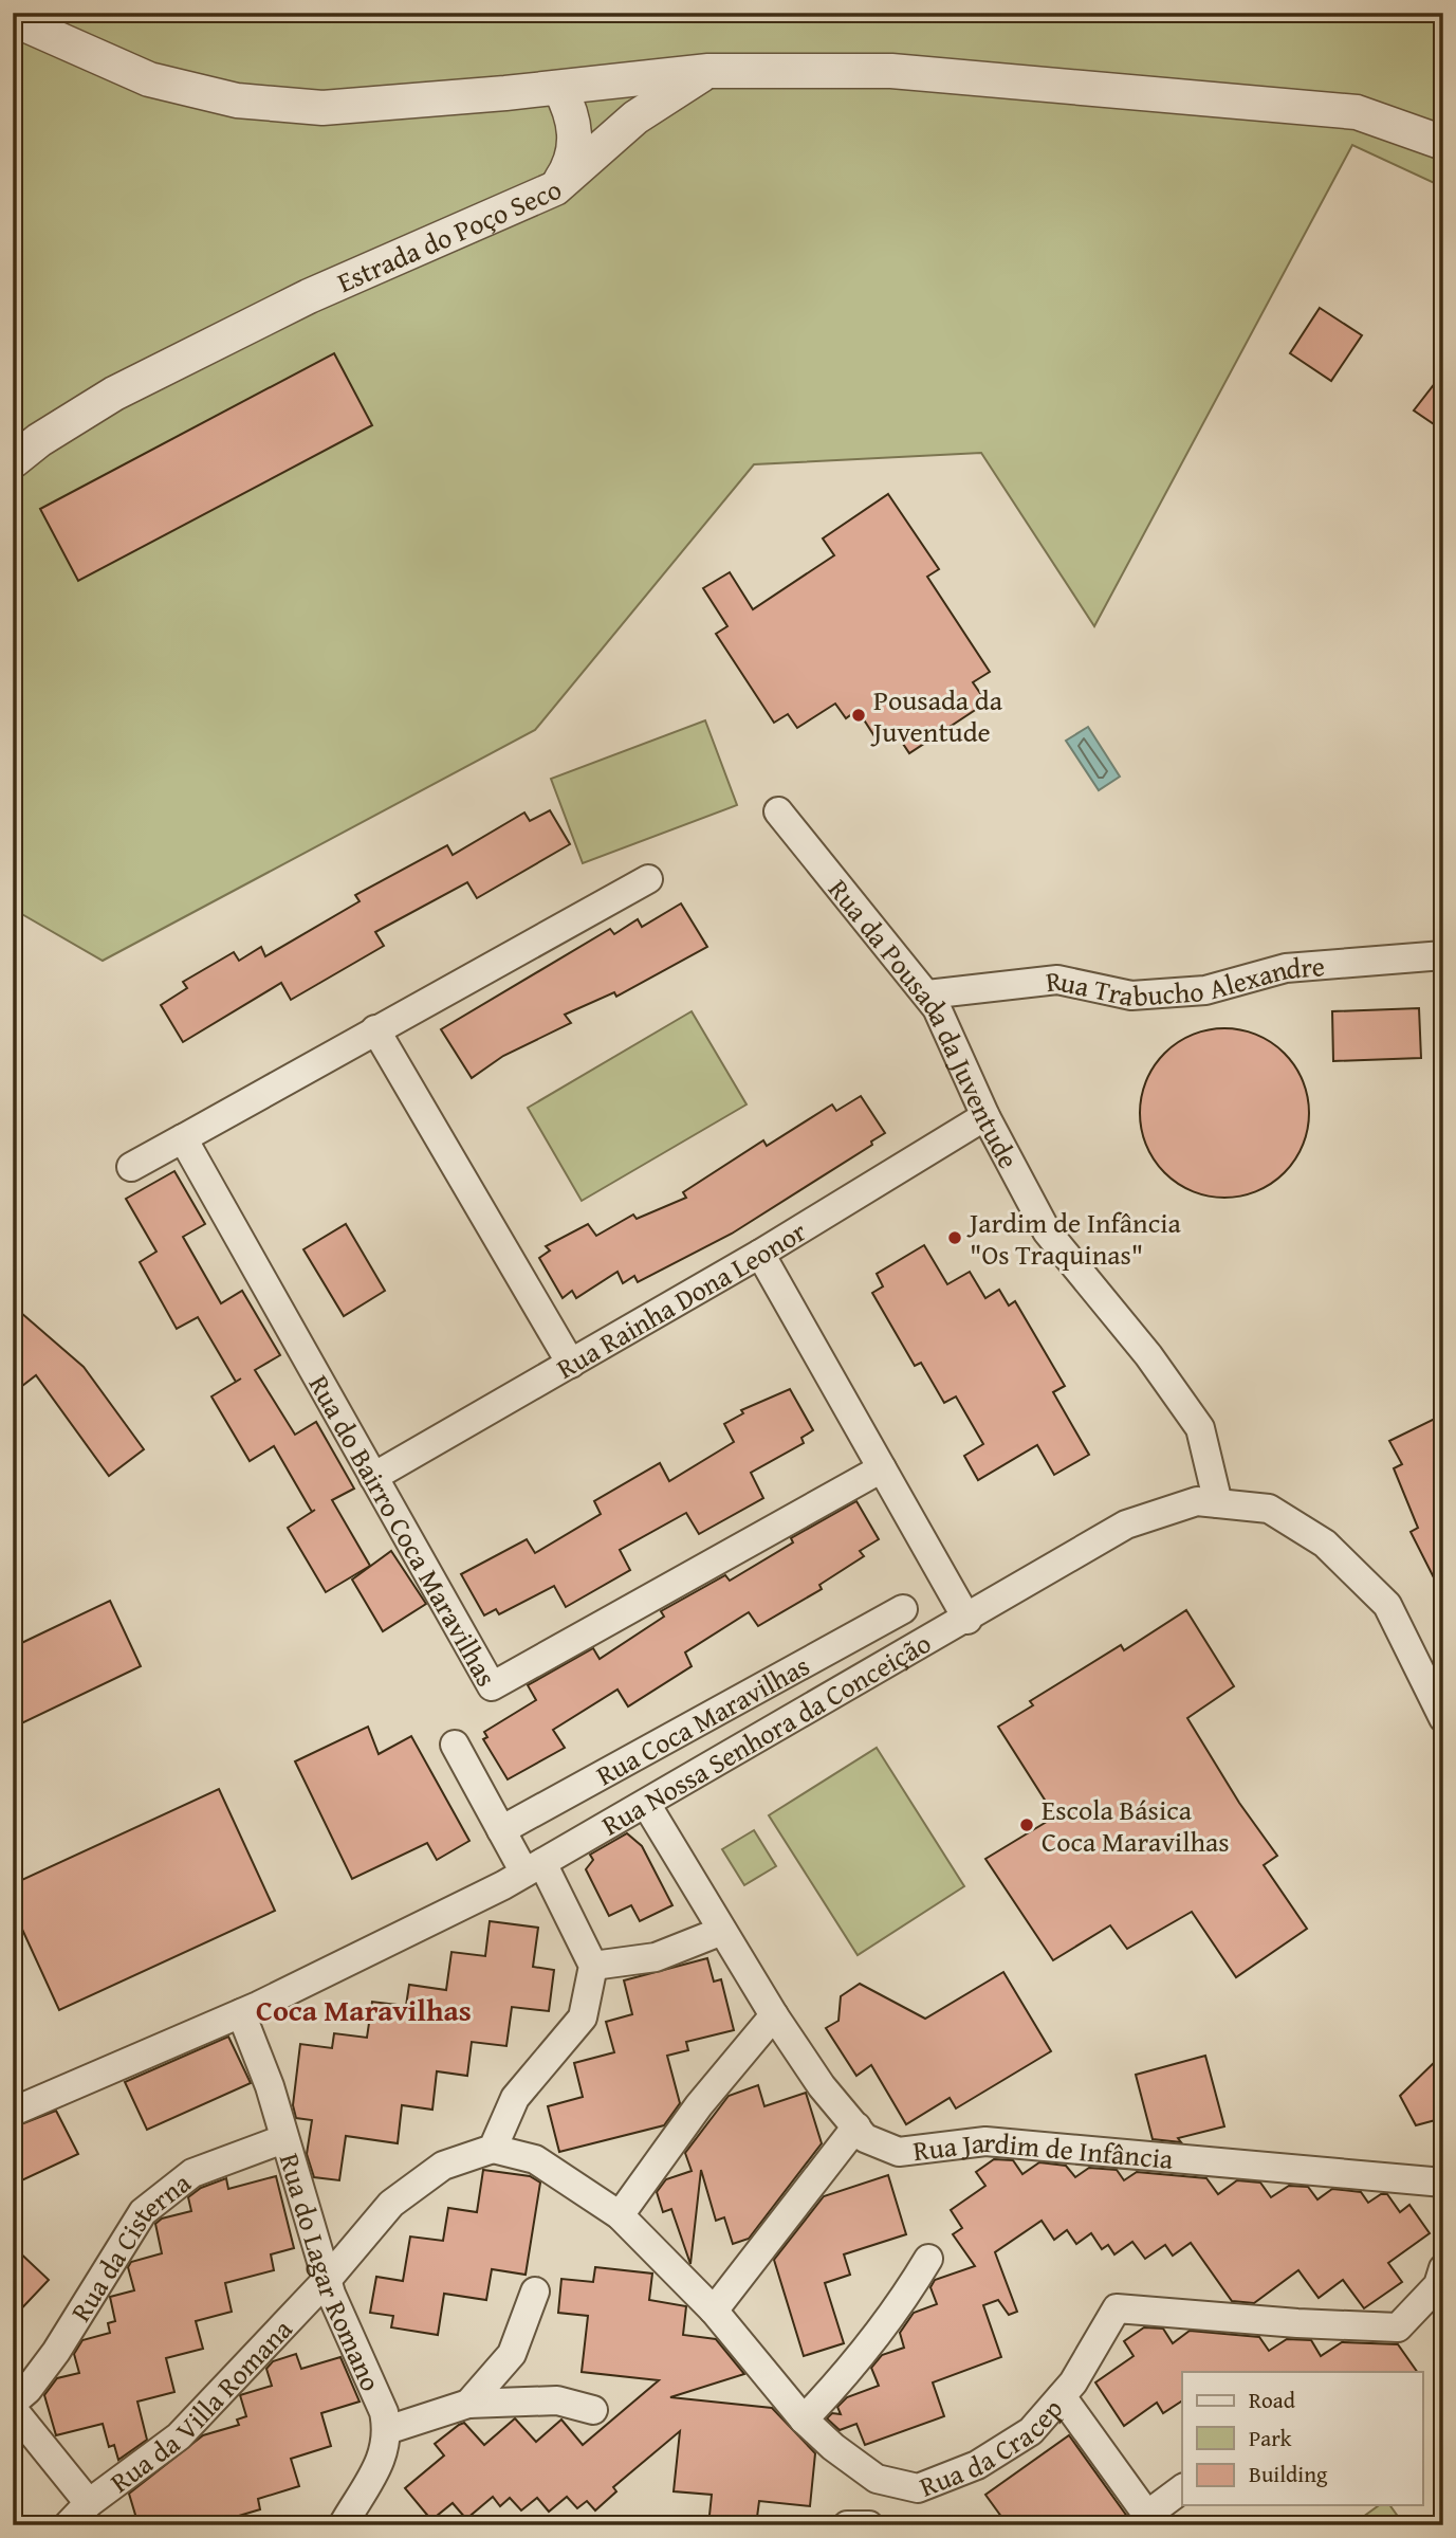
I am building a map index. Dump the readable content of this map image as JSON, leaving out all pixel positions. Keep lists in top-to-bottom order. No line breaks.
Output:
{"streets":{"street":["Estrada do Poço Seco","Rua Trabucho Alexandre","Rua da Pousada da Juventude","Rua Rainha Dona Leonor","Rua do Bairro Coca Maravilhas","Rua Coca Maravilhas","Rua Nossa Senhora da Conceição","Rua Jardim de Infância","Rua da Cisterna","Rua do Lagar Romano","Rua da Villa Romana","Rua da Cracep"]},"crossings":[["Rua Trabucho Alexandre","Rua da Pousada da Juventude"],["Rua da Pousada da Juventude","Rua Rainha Dona Leonor"],["Rua da Pousada da Juventude","Rua Nossa Senhora da Conceição"],["Rua Rainha Dona Leonor","Rua do Bairro Coca Maravilhas"],["Rua Nossa Senhora da Conceição","Rua Jardim de Infância"],["Rua Nossa Senhora da Conceição","Rua do Lagar Romano"],["Rua da Cisterna","Rua do Lagar Romano"],["Rua do Lagar Romano","Rua da Villa Romana"],["Rua da Villa Romana","Rua da Cracep"]],"districts":["Coca Maravilhas"],"places":["Pousada da Juventude","Jardim de Infância \"Os Traquinas\"","Escola Básica Coca Maravilhas"],"legend":["Road","Park","Building"]}
